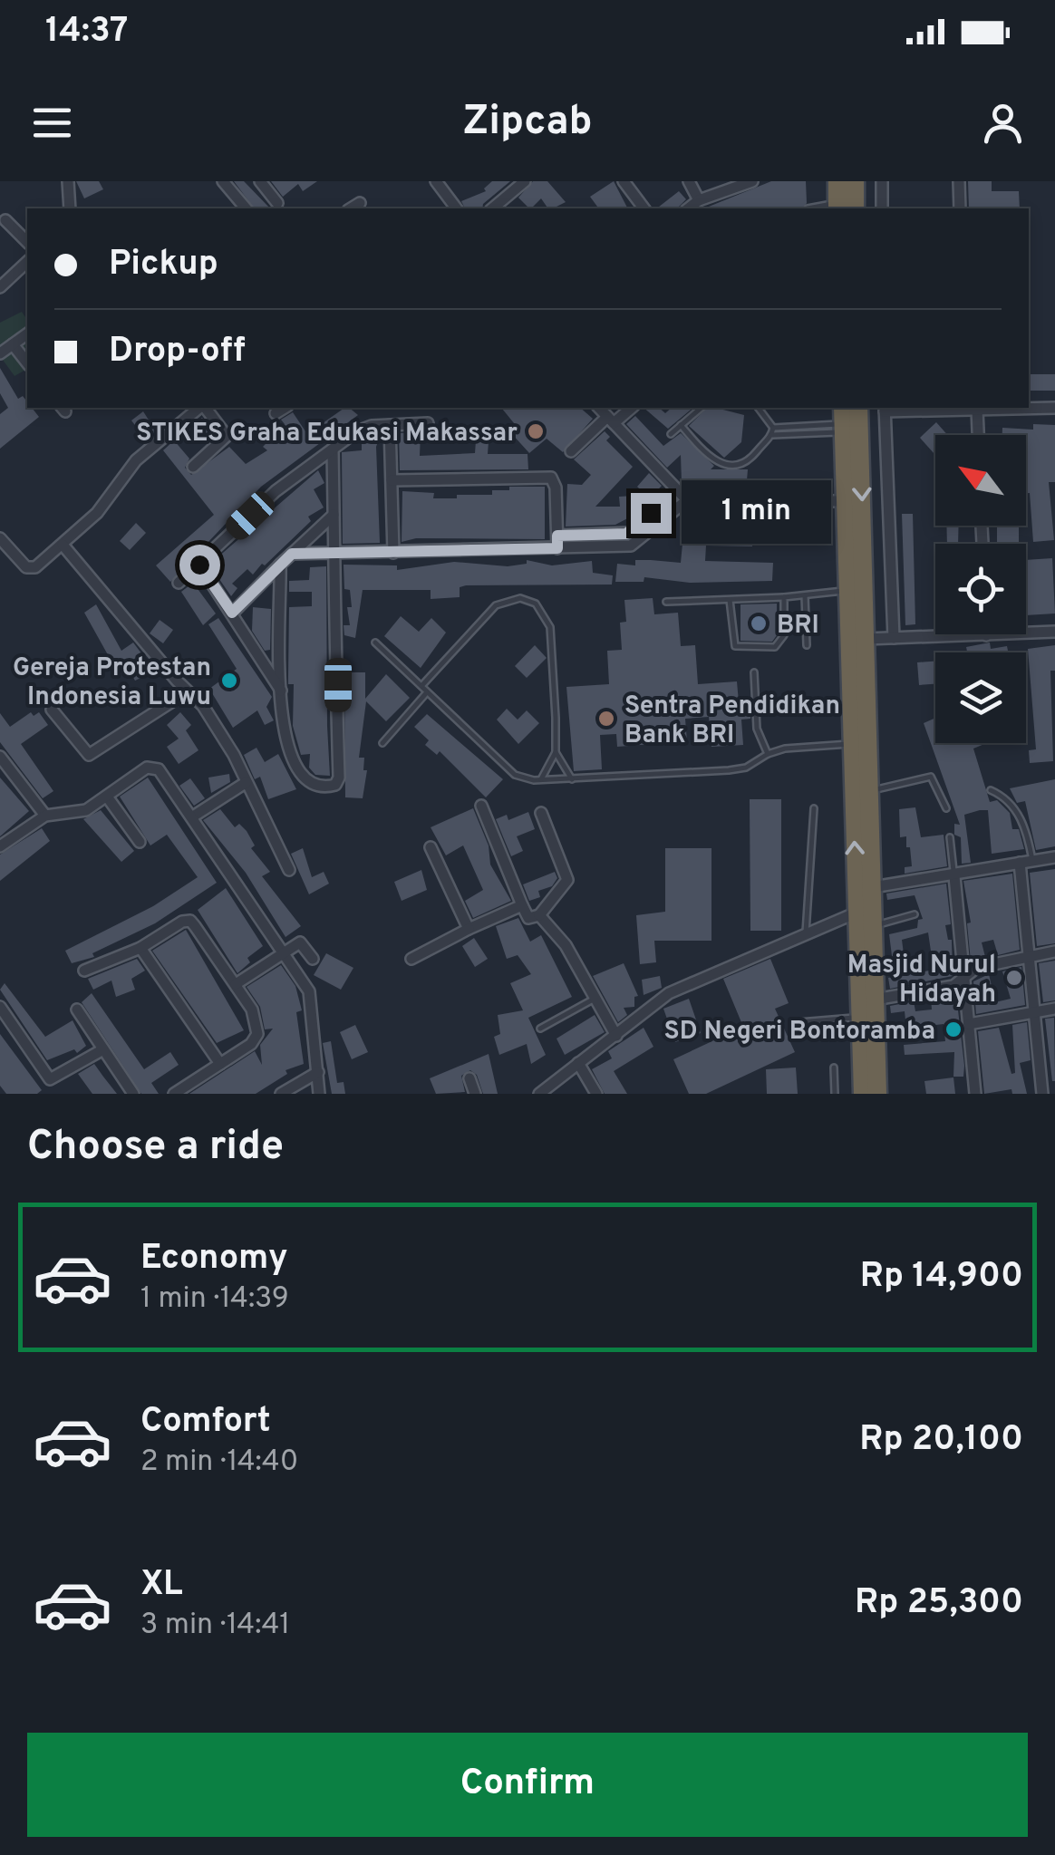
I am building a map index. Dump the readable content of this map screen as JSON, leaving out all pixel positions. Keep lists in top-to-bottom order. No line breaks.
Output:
{"places":["STIKES Graha Edukasi Makassar","BRI","Gereja Protestan Indonesia Luwu","Sentra Pendidikan Bank BRI","Masjid Nurul Hidayah","SD Negeri Bontoramba"],"north":"top left","page":{"status":"14:37","header":"Zipcab","banner":["Pickup","Drop-off"],"bubble":"1 min","heading":"Choose a ride","list":[{"name":"Economy","note":"1 min · 14:39","value":"Rp 14,900"},{"name":"Comfort","note":"2 min · 14:40","value":"Rp 20,100"},{"name":"XL","note":"3 min · 14:41","value":"Rp 25,300"}],"buttons":"Confirm"}}
